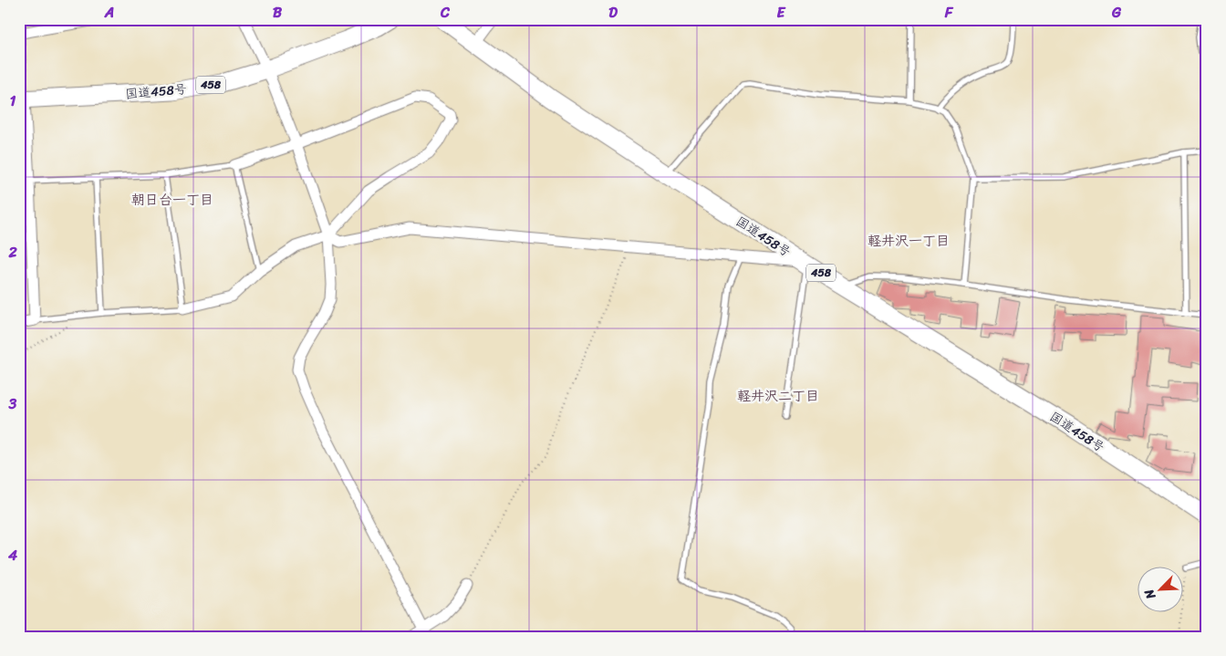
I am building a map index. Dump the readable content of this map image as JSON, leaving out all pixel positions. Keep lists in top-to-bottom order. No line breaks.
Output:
{"streets":{"highway":["458","国道458号"]},"districts":["朝日台一丁目","軽井沢一丁目","軽井沢二丁目"],"north":"bottom left","grid":{"columns":["A","B","C","D","E","F","G"],"rows":["1","2","3","4"]}}
